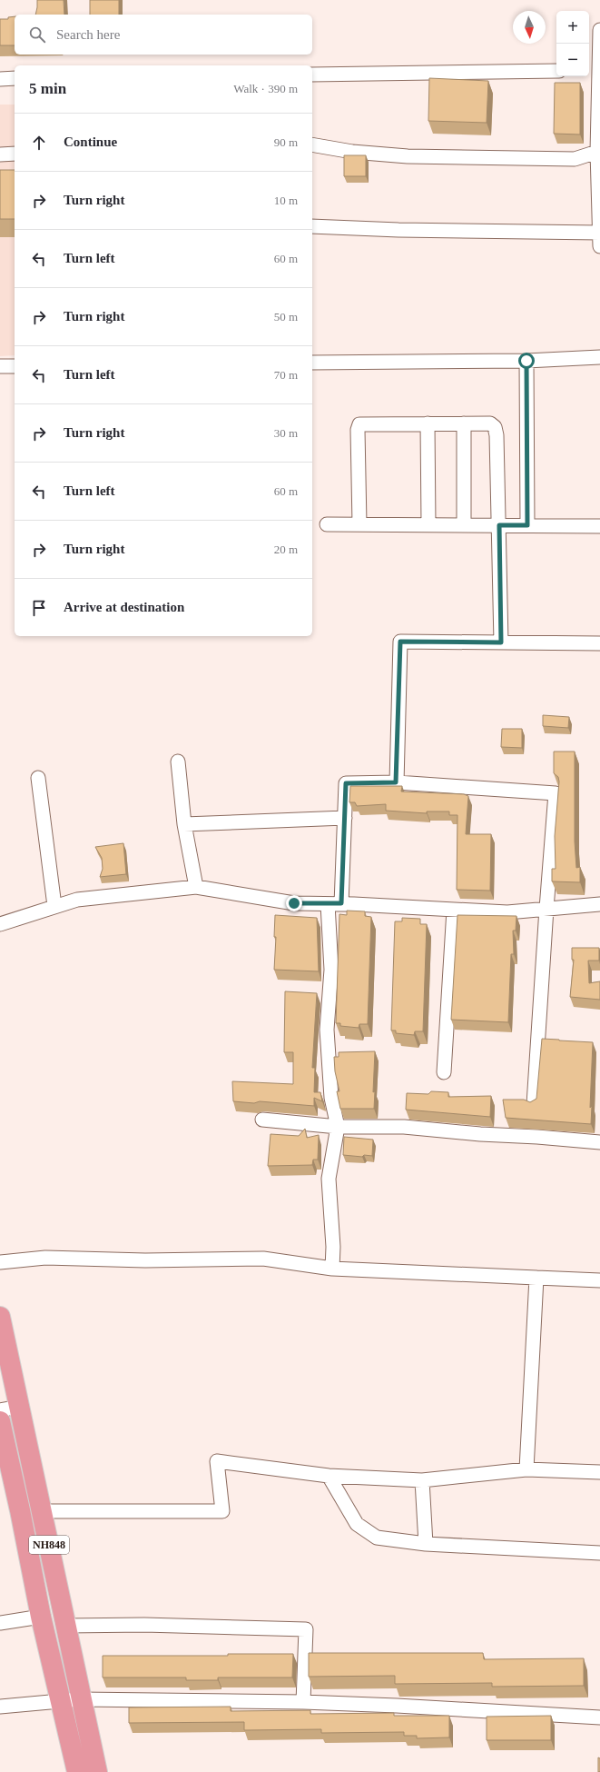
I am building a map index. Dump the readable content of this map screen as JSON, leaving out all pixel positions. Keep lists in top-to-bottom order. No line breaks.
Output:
{"streets":{"highway":["NH848"]},"north":"bottom","page":{"map_buttons":["+","−"],"search":"Search here","heading":["5 min","Walk · 390 m"],"list":[["Continue","90 m"],["Turn right","10 m"],["Turn left","60 m"],["Turn right","50 m"],["Turn left","70 m"],["Turn right","30 m"],["Turn left","60 m"],["Turn right","20 m"],"Arrive at destination"]}}
